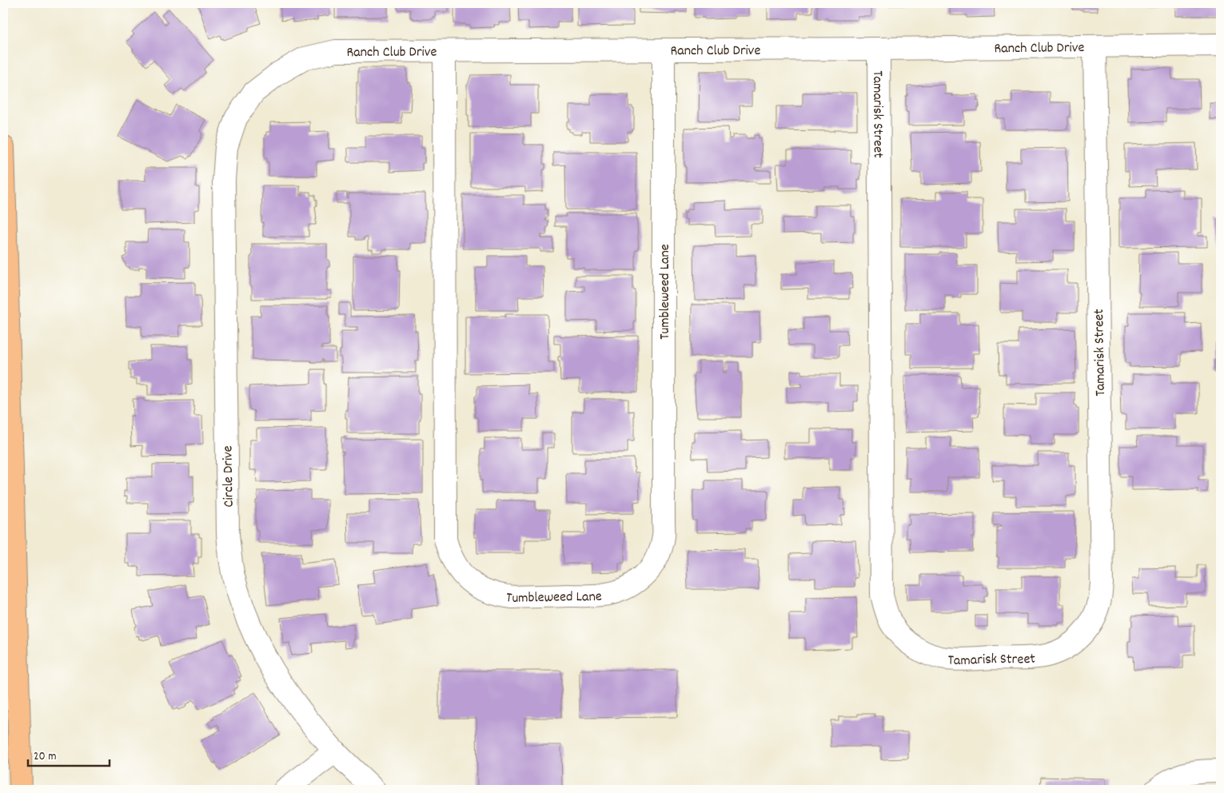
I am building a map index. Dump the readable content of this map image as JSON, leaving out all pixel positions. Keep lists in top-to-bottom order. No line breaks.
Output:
{"streets":{"street":["Ranch Club Drive","Tamarisk Street","Tumbleweed Lane","Circle Drive"]},"crossings":[["Ranch Club Drive","Tamarisk Street"],["Ranch Club Drive","Tumbleweed Lane"],["Ranch Club Drive","Circle Drive"]],"scale_bar":"20 m"}
